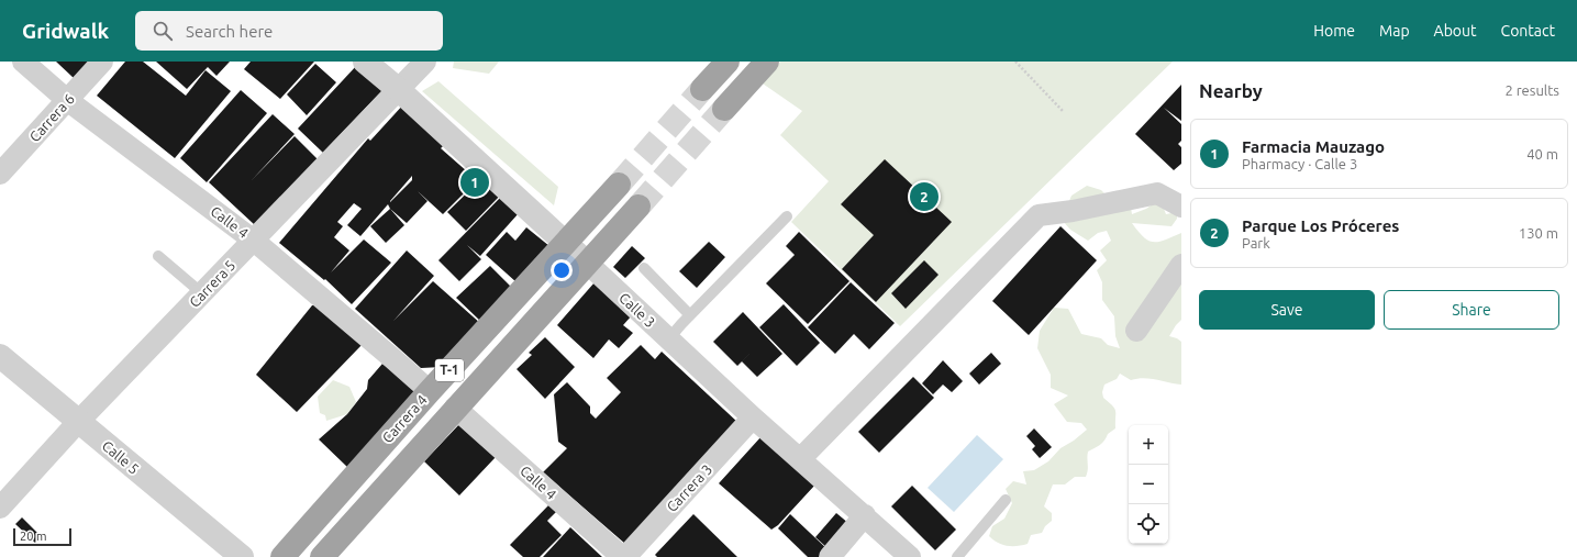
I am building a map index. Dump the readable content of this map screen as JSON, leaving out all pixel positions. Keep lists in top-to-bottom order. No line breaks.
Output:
{"streets":{"highway":["T-1","Carrera 4"],"street":["Carrera 6","Calle 4","Carrera 5","Calle 3","Calle 5","Carrera 3"]},"crossings":[["Carrera 6","Calle 4"],["Calle 4","Carrera 5"],["Calle 4","T-1"],["Calle 4","Carrera 4"],["Calle 4","Carrera 3"],["Carrera 5","Calle 3"],["Carrera 5","Calle 5"],["Calle 3","T-1"],["Calle 3","Carrera 4"],["Calle 3","Carrera 3"]],"scale_bar":"20 m","page":{"header":"Gridwalk","search":"Search here","nav":["Home","Map","About","Contact"],"heading":["Nearby","2 results"],"list":[{"mark":"1","name":"Farmacia Mauzago","note":"Pharmacy · Calle 3","value":"40 m"},{"mark":"2","name":"Parque Los Próceres","note":"Park","value":"130 m"}],"pins":["1","2"],"buttons":["Save","Share"],"map_buttons":["+","−"],"scale":"20 m"}}
